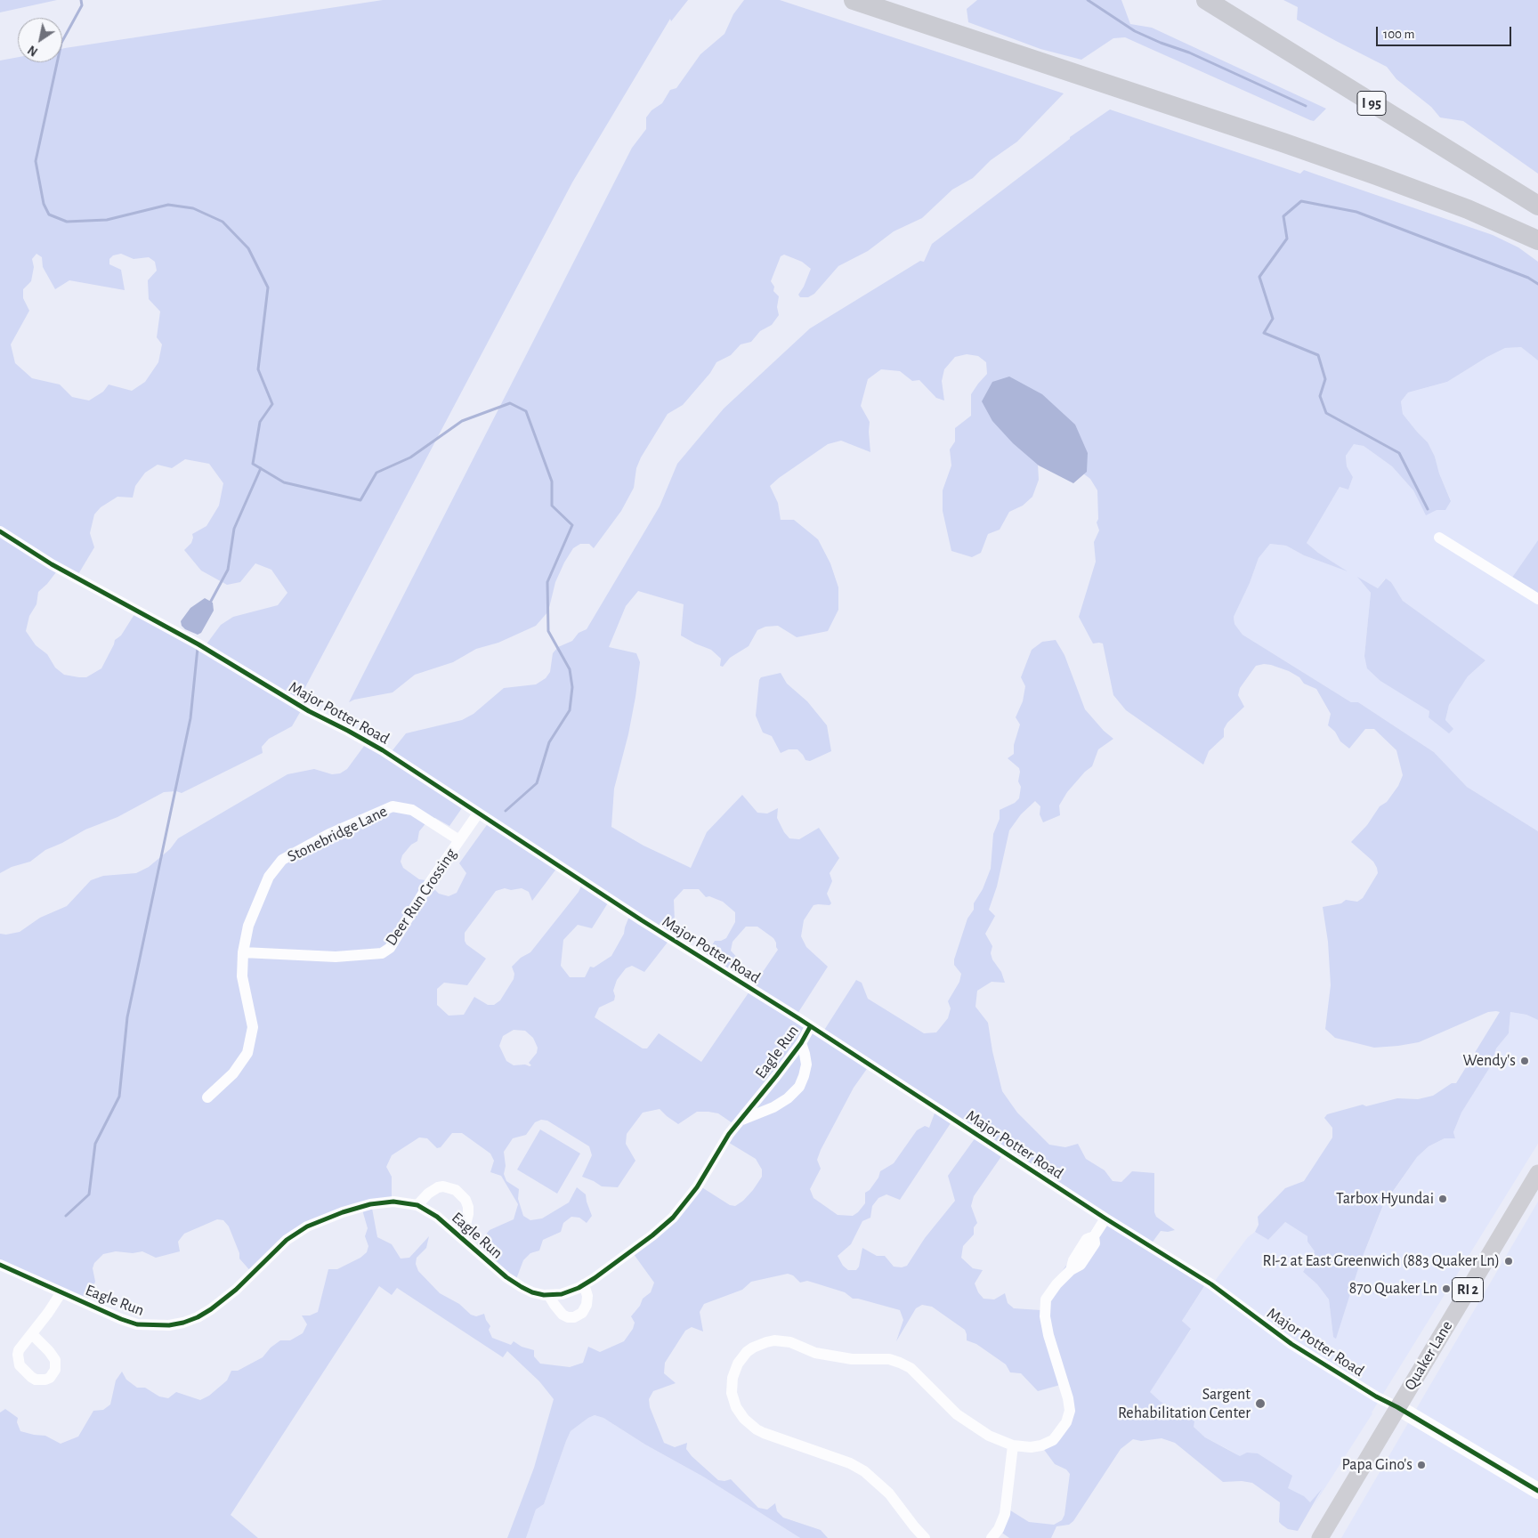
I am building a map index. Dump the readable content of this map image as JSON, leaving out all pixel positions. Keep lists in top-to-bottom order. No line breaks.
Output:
{"streets":{"highway":["I 95"],"main road":["RI 2","Quaker Lane"],"street":["Major Potter Road","Stonebridge Lane","Deer Run Crossing","Eagle Run"]},"crossings":[["Major Potter Road","Deer Run Crossing"],["Major Potter Road","Eagle Run"],["Major Potter Road","Quaker Lane"],["Stonebridge Lane","Deer Run Crossing"]],"places":["Wendy's","Tarbox Hyundai","RI-2 at East Greenwich (883 Quaker Ln)","870 Quaker Ln","Sargent Rehabilitation Center","Papa Gino's"],"scale_bar":"100 m","north":"bottom left"}
